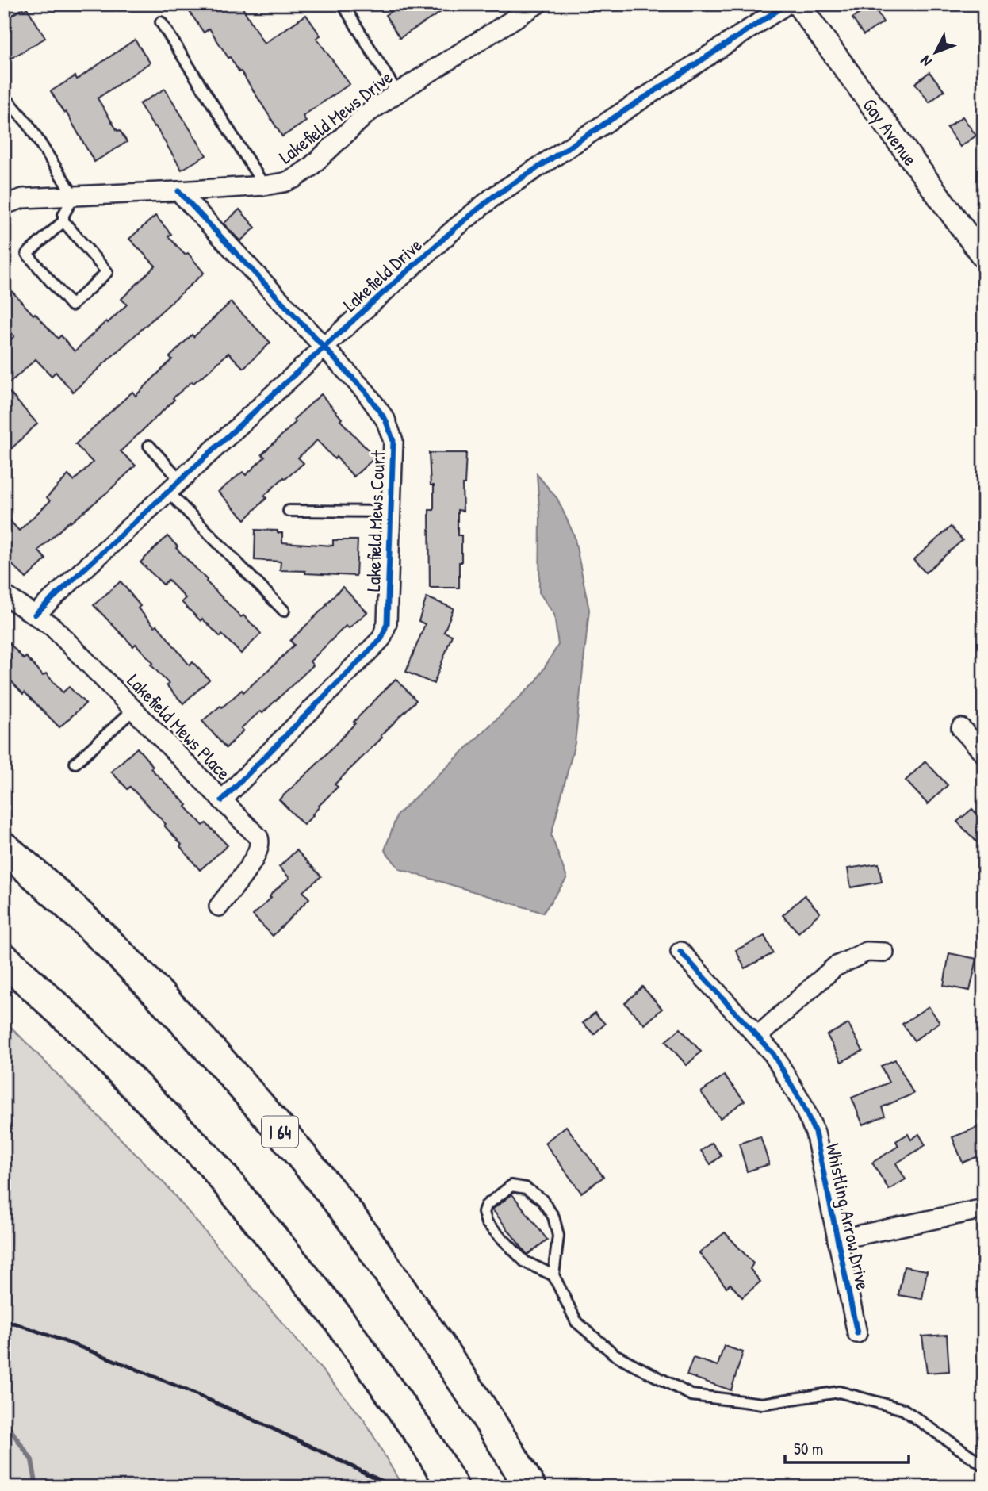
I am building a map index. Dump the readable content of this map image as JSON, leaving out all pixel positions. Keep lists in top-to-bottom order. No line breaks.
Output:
{"streets":{"highway":["I 64"],"street":["Lakefield Mews Drive","Gay Avenue","Lakefield Drive","Lakefield Mews Court","Lakefield Mews Place","Whistling Arrow Drive"]},"crossings":[["Lakefield Mews Drive","Lakefield Mews Court"],["Lakefield Drive","Lakefield Mews Court"],["Lakefield Drive","Lakefield Mews Place"],["Lakefield Mews Court","Lakefield Mews Place"]],"scale_bar":"50 m","north":"bottom left"}
